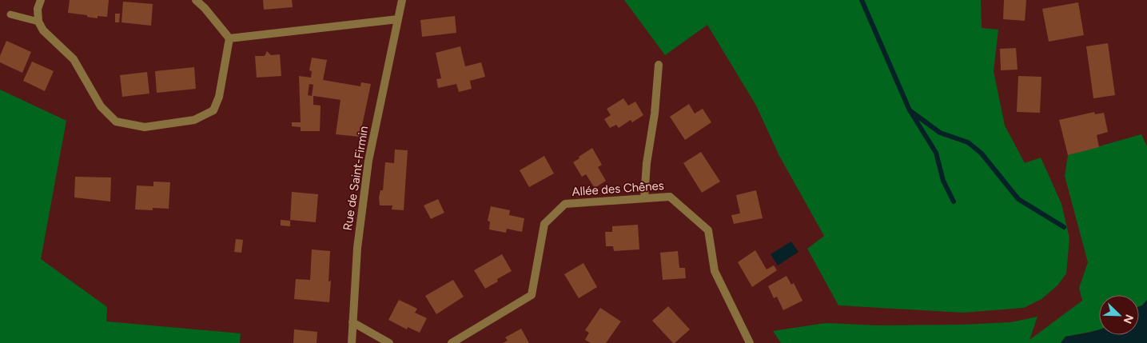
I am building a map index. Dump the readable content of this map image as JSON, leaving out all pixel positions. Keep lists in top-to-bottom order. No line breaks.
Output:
{"streets":{"street":["Rue de Saint-Firmin","Allée des Chênes"]},"north":"bottom right"}
